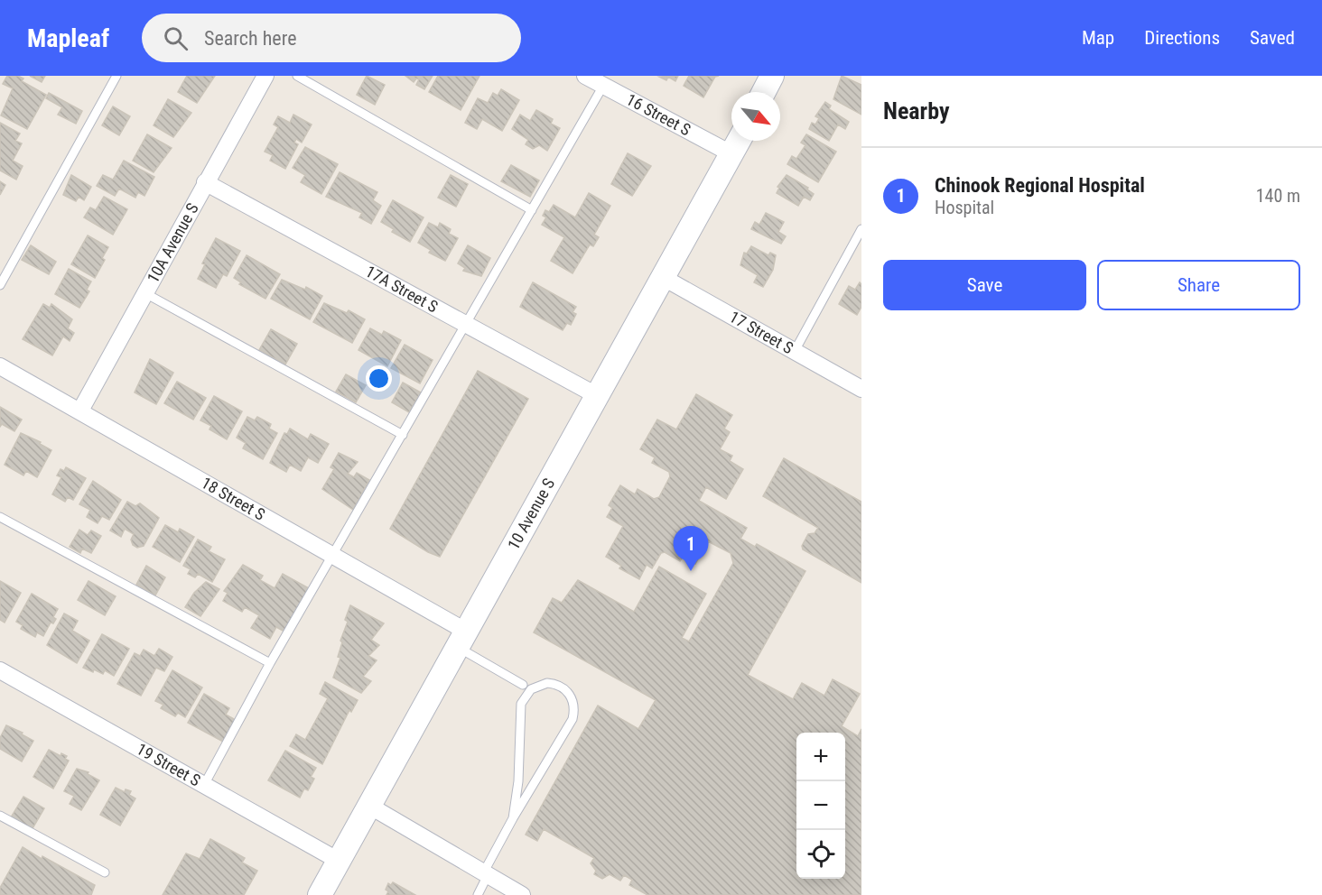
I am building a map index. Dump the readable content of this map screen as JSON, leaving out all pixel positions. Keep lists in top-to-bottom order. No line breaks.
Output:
{"streets":{"street":["16 Street S","10A Avenue S","17A Street S","17 Street S","18 Street S","10 Avenue S","19 Street S"]},"crossings":[["16 Street S","10 Avenue S"],["10A Avenue S","17A Street S"],["10A Avenue S","18 Street S"],["17A Street S","10 Avenue S"],["17 Street S","10 Avenue S"],["18 Street S","10 Avenue S"],["10 Avenue S","19 Street S"]],"north":"bottom right","page":{"header":"Mapleaf","search":"Search here","nav":["Map","Directions","Saved"],"heading":"Nearby","list":[{"mark":"1","name":"Chinook Regional Hospital","note":"Hospital","value":"140 m"}],"buttons":["Save","Share"],"pins":"1","map_buttons":["+","−"]}}
